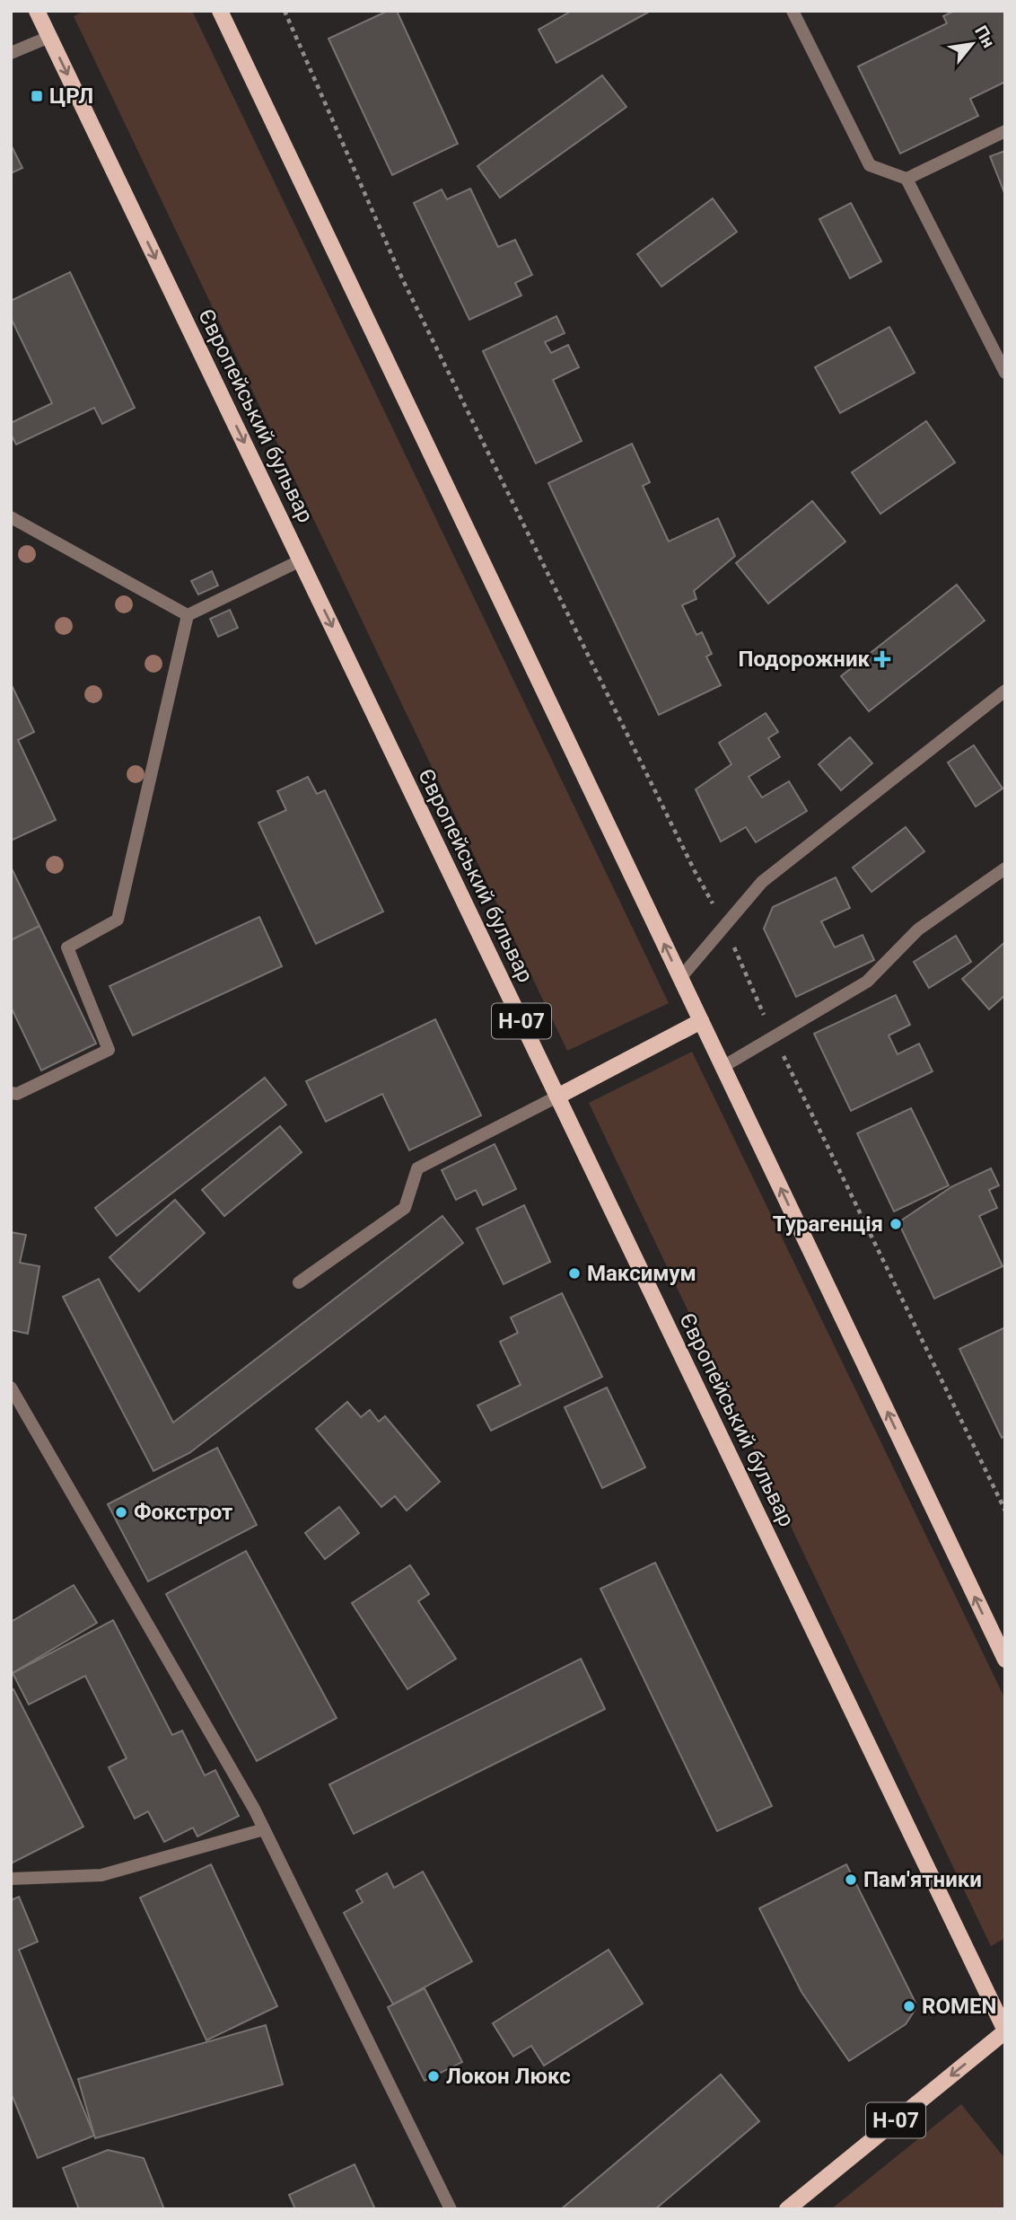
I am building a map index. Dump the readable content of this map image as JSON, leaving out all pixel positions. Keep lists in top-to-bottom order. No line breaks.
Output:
{"streets":{"main road":["Європейський бульвар","Н-07"]},"crossings":[["Європейський бульвар","Н-07"]],"one_way":["Європейський бульвар"],"places":{"transit":["ЦРЛ"],"health":["Подорожник"],"other":["Турагенція","Максимум","Фокстрот","Пам'ятники","ROMEN","Локон Люкс"]},"north":"top right"}
